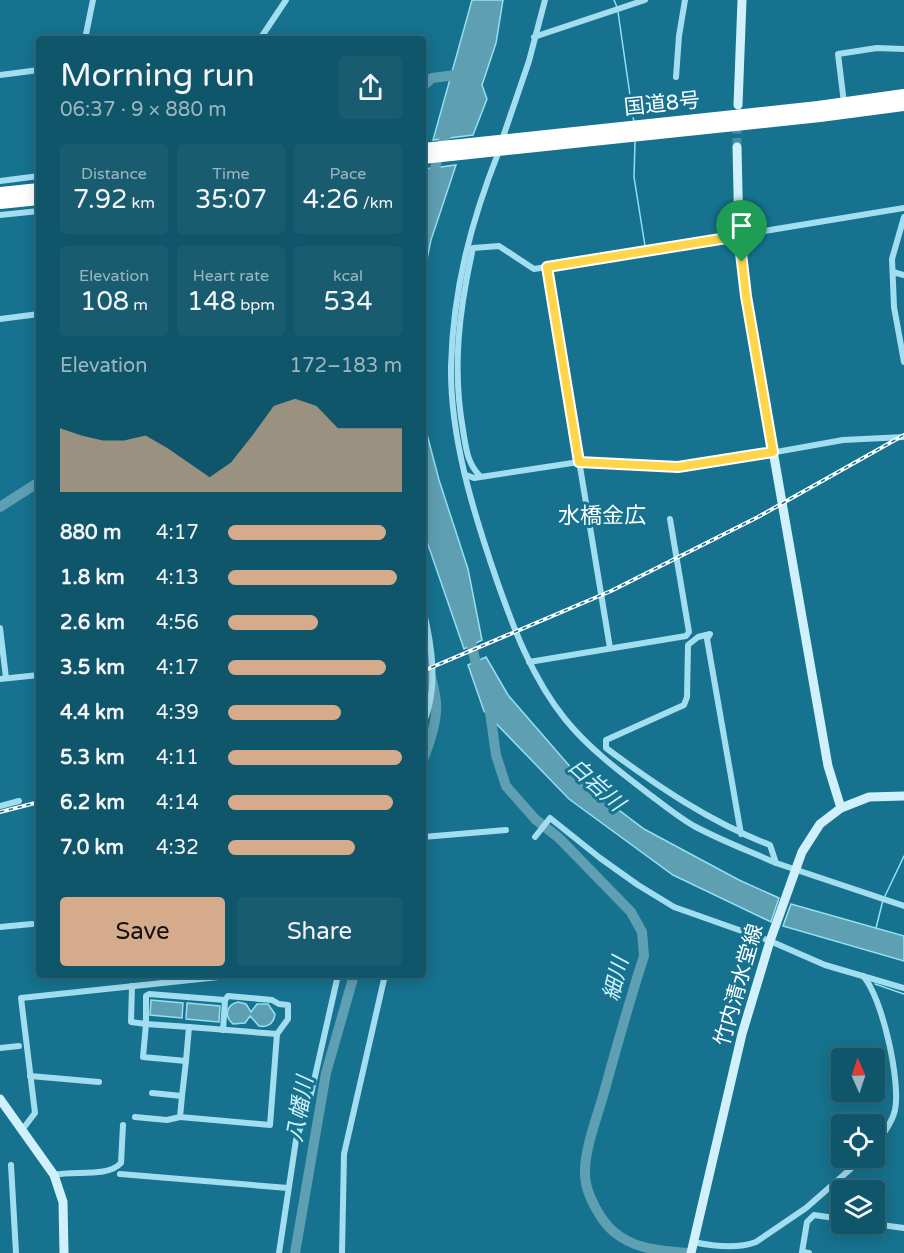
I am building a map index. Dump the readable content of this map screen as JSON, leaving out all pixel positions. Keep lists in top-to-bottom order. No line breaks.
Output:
{"streets":{"highway":["国道8号"],"street":["竹内清水堂線"]},"districts":["水橋金広"],"water":["白岩川","細川","八幡川"],"north":"top","page":{"heading":["Morning run","06:37 · 9 × 880 m"],"stats":[["Distance","7.92 km"],["Time","35:07"],["Pace","4:26 /km"],["Elevation","108 m"],["Heart rate","148 bpm"],["kcal","534"]],"chart":["Elevation","172–183 m"],"list":[{"name":"880 m","note":"4:17"},{"name":"1.8 km","note":"4:13"},{"name":"2.6 km","note":"4:56"},{"name":"3.5 km","note":"4:17"},{"name":"4.4 km","note":"4:39"},{"name":"5.3 km","note":"4:11"},{"name":"6.2 km","note":"4:14"},{"name":"7.0 km","note":"4:32"}],"buttons":["Save","Share"]}}
